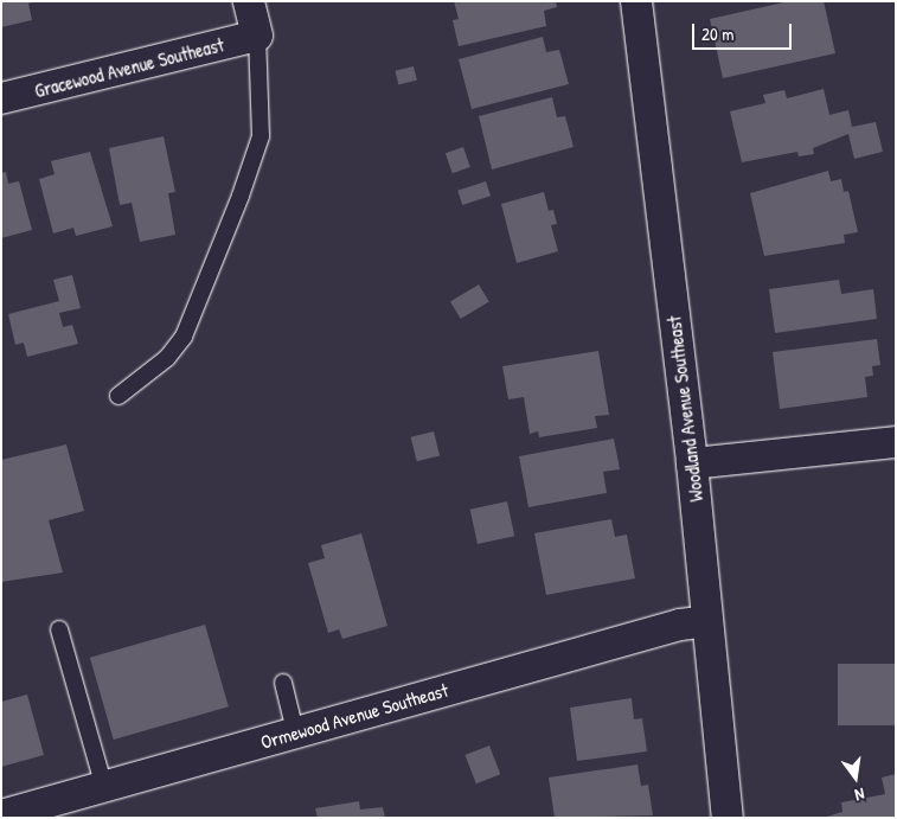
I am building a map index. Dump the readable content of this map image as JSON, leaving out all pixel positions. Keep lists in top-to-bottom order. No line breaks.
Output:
{"streets":{"street":["Gracewood Avenue Southeast","Woodland Avenue Southeast","Ormewood Avenue Southeast"]},"crossings":[["Woodland Avenue Southeast","Ormewood Avenue Southeast"]],"scale_bar":"20 m","north":"bottom"}
